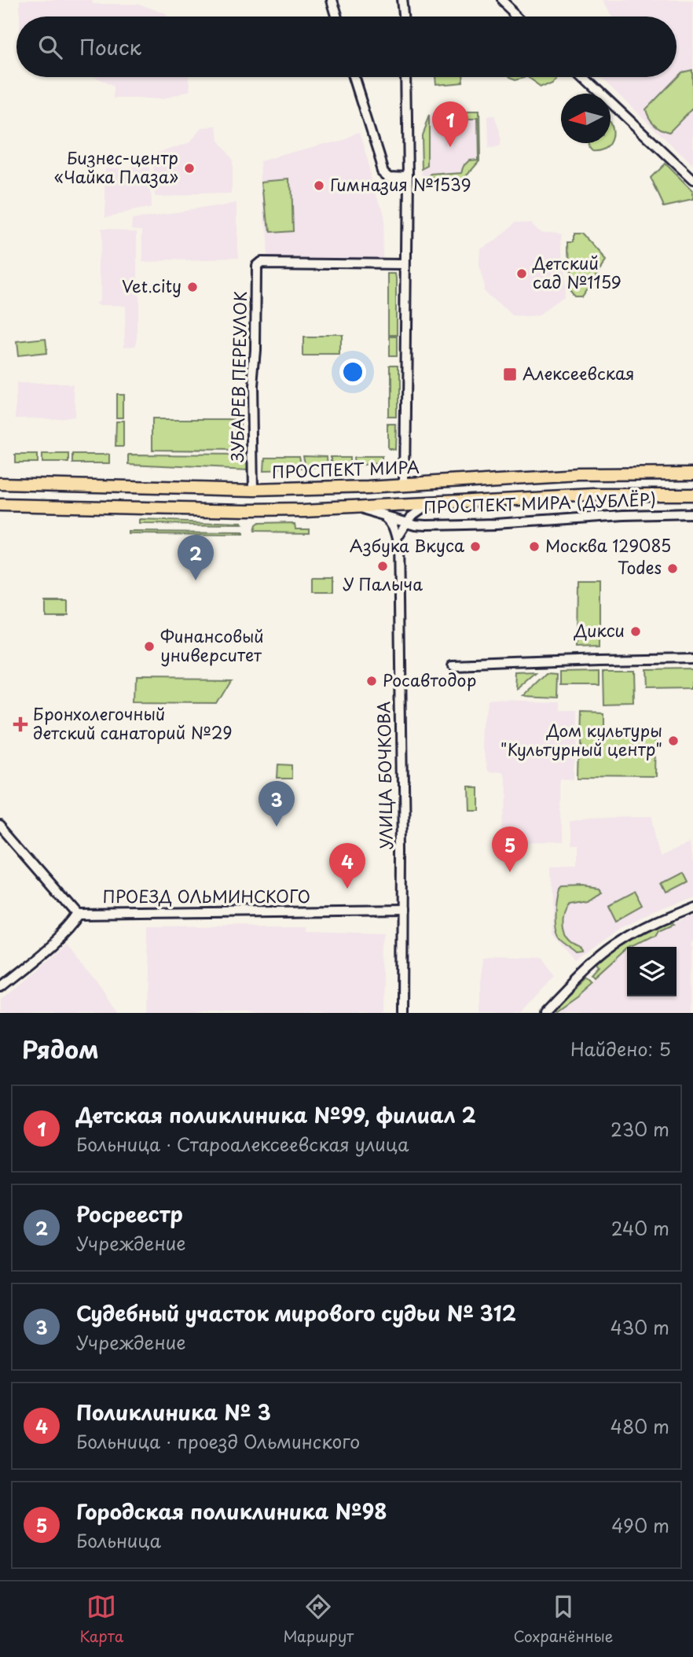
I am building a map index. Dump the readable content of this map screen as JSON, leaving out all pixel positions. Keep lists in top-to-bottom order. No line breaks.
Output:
{"streets":{"main road":["ПРОСПЕКТ МИРА"],"street":["ЗУБАРЕВ ПЕРЕУЛОК","ПРОСПЕКТ МИРА (ДУБЛЁР)","УЛИЦА БОЧКОВА","ПРОЕЗД ОЛЬМИНСКОГО"]},"crossings":[["ЗУБАРЕВ ПЕРЕУЛОК","ПРОСПЕКТ МИРА"],["ПРОСПЕКТ МИРА (ДУБЛЁР)","УЛИЦА БОЧКОВА"],["УЛИЦА БОЧКОВА","ПРОЕЗД ОЛЬМИНСКОГО"]],"places":{"other":["Бизнес-центр «Чайка Плаза»","Гимназия №1539","Детский сад №1159","Vet.city","Азбука Вкуса","Москва 129085","У Палыча","Todes","Дикси","Финансовый университет","Росавтодор","Дом культуры \"Культурный центр\""],"transit":["Алексеевская"],"health":["Бронхолегочный детский санаторий №29"]},"north":"left","page":{"search":"Поиск","pins":["1","2","3","5","4"],"heading":["Рядом","Найдено: 5"],"list":[{"mark":"1","name":"Детская поликлиника №99, филиал 2","note":"Больница · Староалексеевская улица","value":"230 m"},{"mark":"2","name":"Росреестр","note":"Учреждение","value":"240 m"},{"mark":"3","name":"Судебный участок мирового судьи № 312","note":"Учреждение","value":"430 m"},{"mark":"4","name":"Поликлиника № 3","note":"Больница · проезд Ольминского","value":"480 m"},{"mark":"5","name":"Городская поликлиника №98","note":"Больница","value":"490 m"}],"nav":["Карта","Маршрут","Сохранённые"]}}
